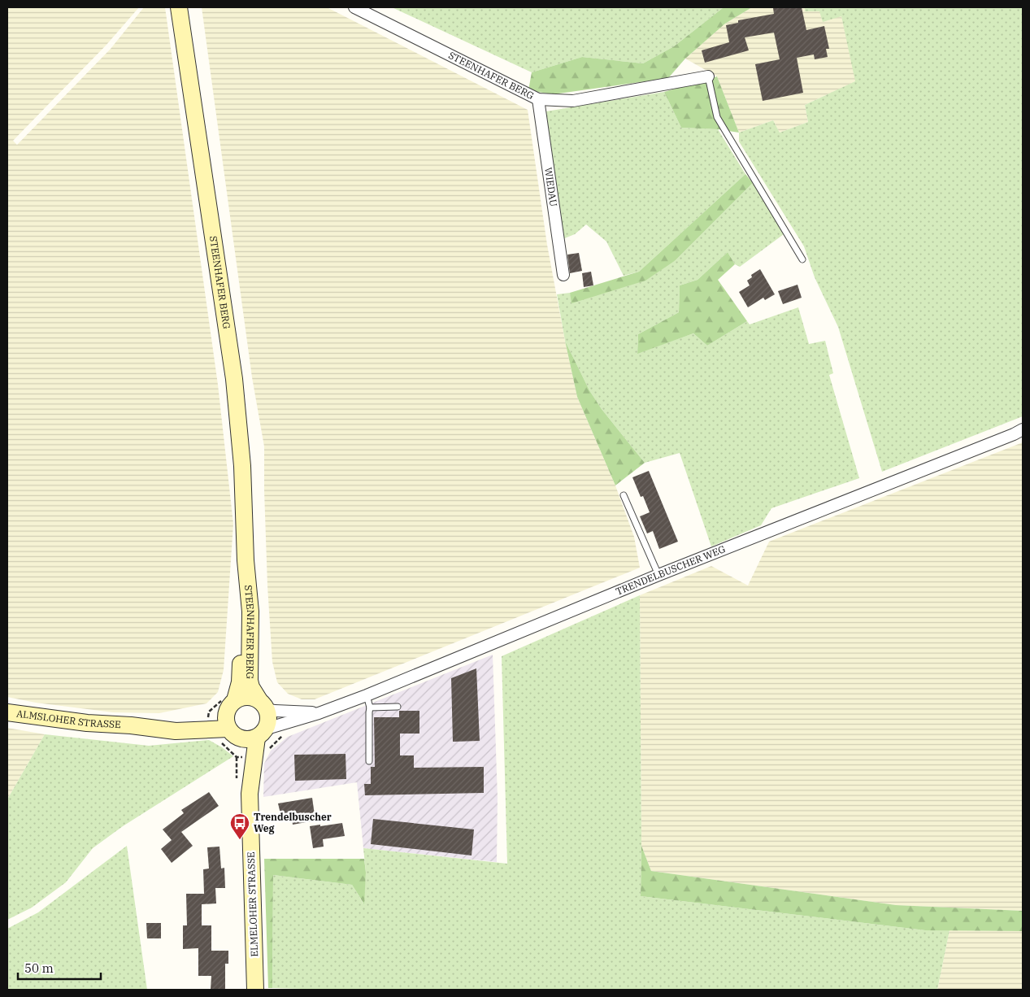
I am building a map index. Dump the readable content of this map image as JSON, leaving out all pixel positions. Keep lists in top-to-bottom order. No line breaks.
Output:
{"streets":{"street":["STEENHAFER BERG","WIEDAU","TRENDELBUSCHER WEG","ALMSLOHER STRASSE","ELMELOHER STRASSE"]},"crossings":[["STEENHAFER BERG","WIEDAU"],["STEENHAFER BERG","TRENDELBUSCHER WEG"],["STEENHAFER BERG","ALMSLOHER STRASSE"],["STEENHAFER BERG","ELMELOHER STRASSE"],["TRENDELBUSCHER WEG","ALMSLOHER STRASSE"],["TRENDELBUSCHER WEG","ELMELOHER STRASSE"],["ALMSLOHER STRASSE","ELMELOHER STRASSE"]],"places":{"bus stop":["Trendelbuscher Weg"]},"scale_bar":"50 m"}
